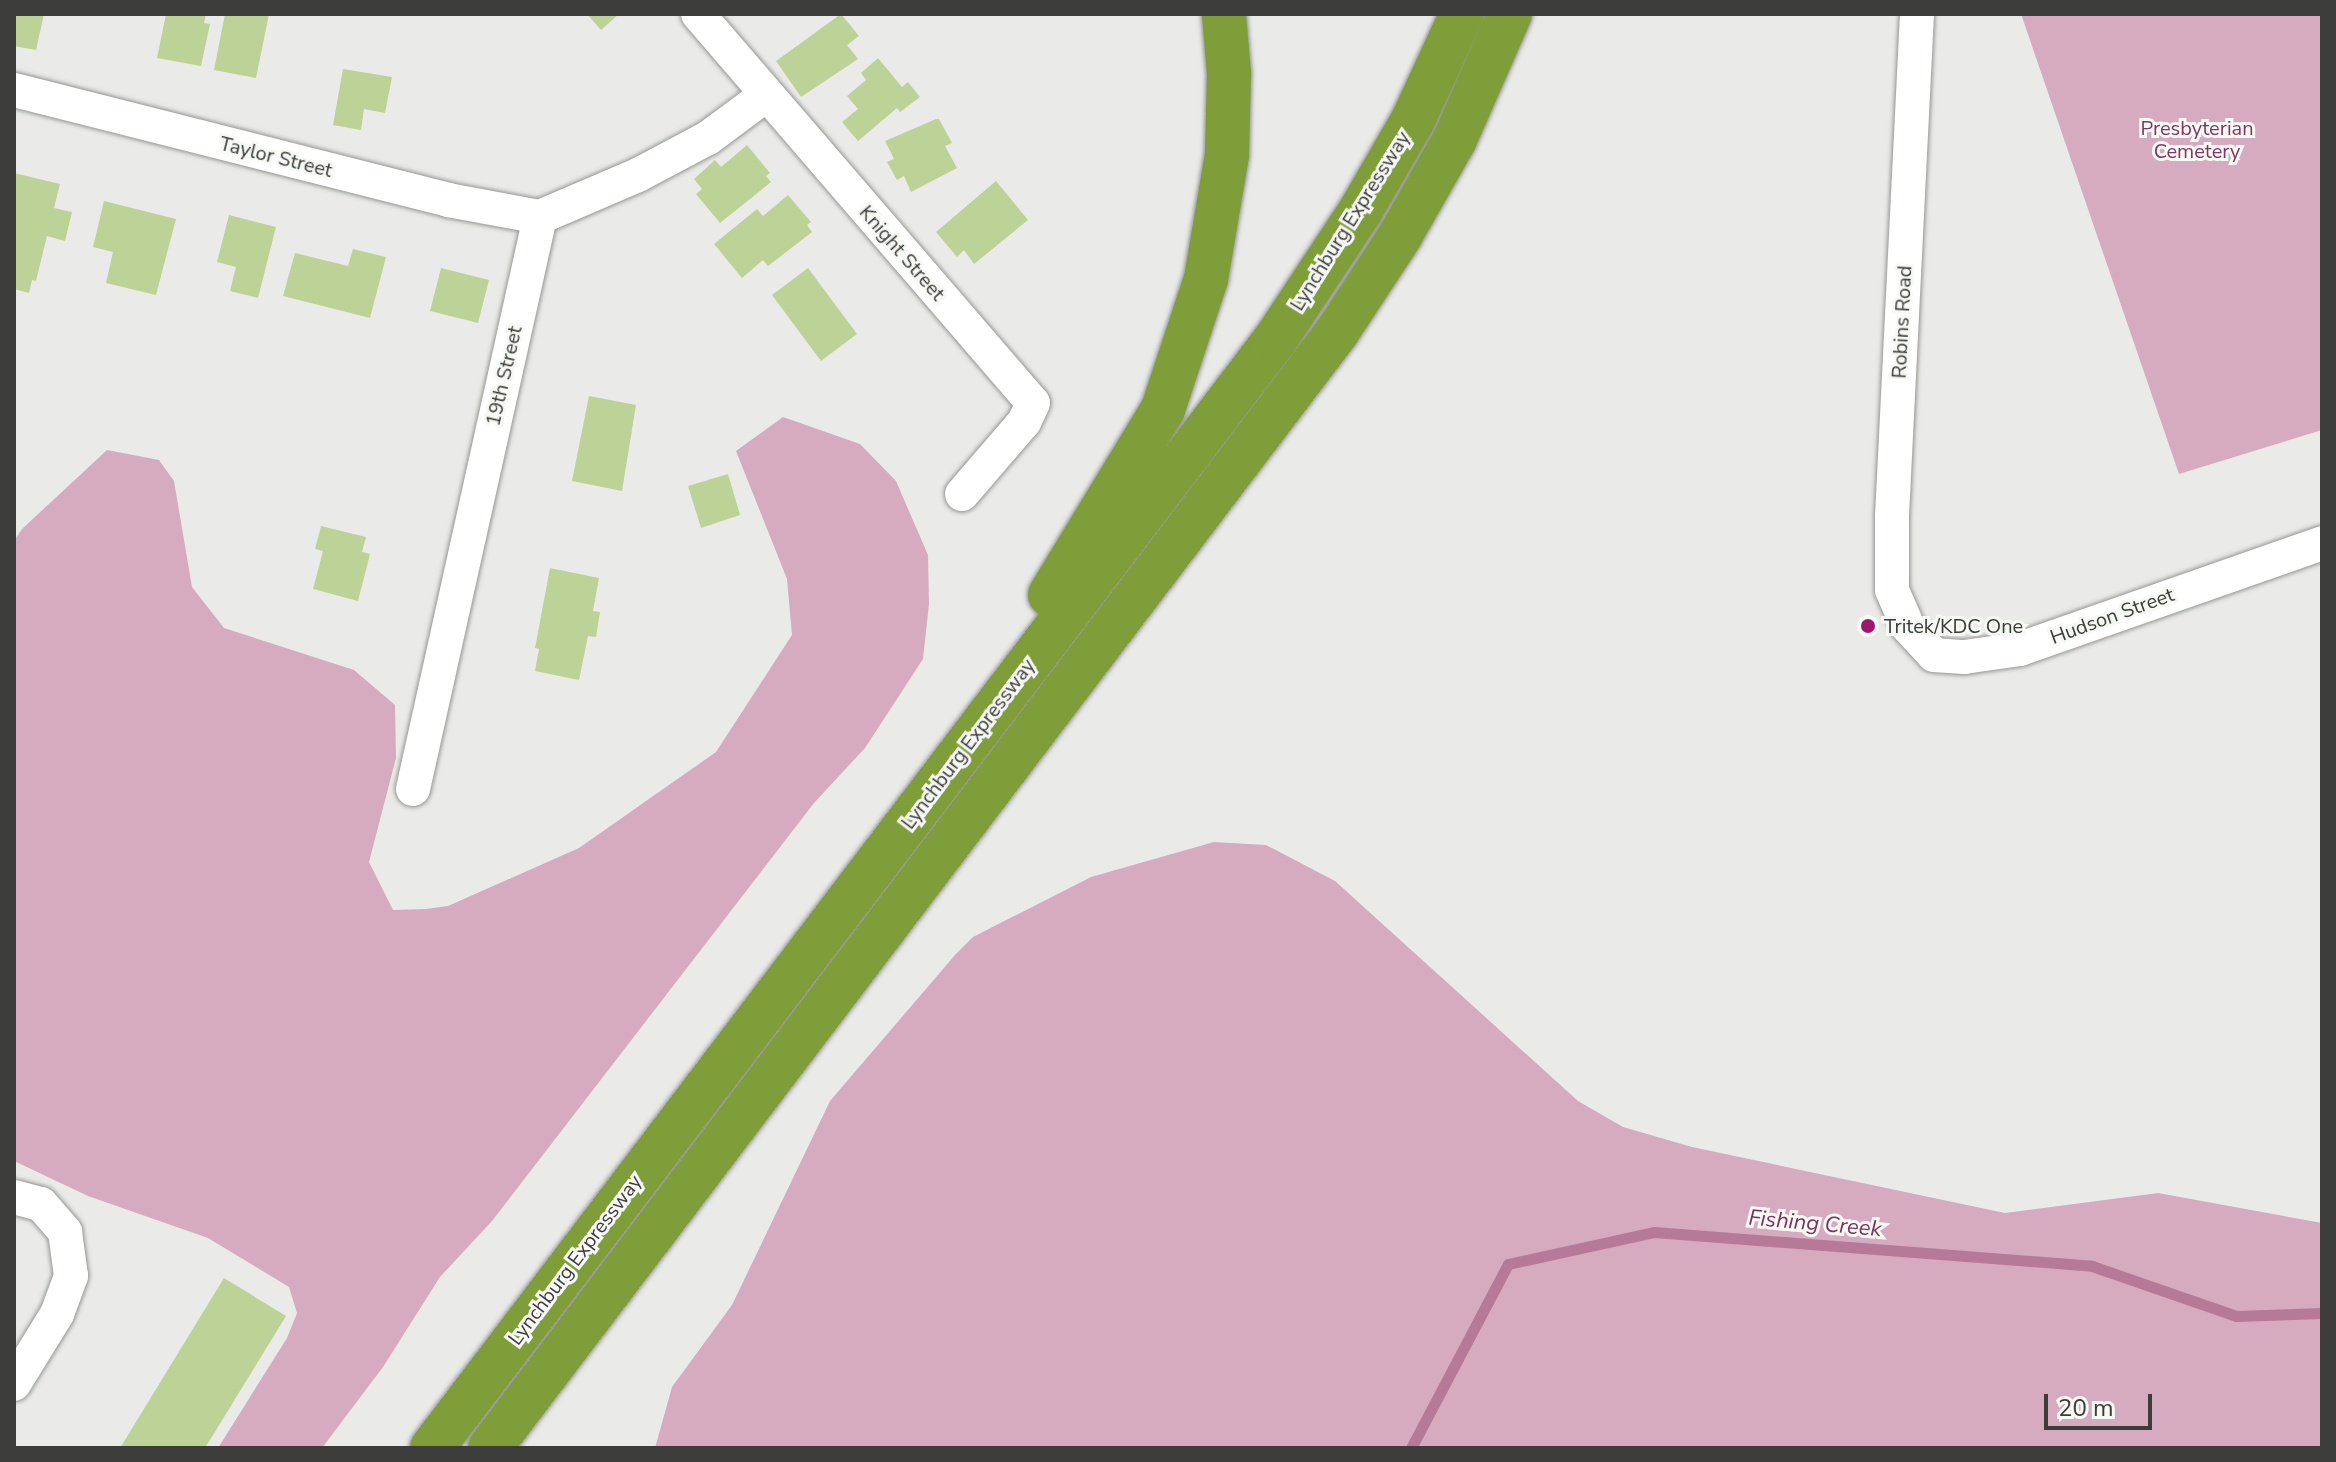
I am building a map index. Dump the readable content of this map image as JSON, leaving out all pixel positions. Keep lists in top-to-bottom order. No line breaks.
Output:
{"streets":{"highway":["Lynchburg Expressway"],"street":["Taylor Street","Knight Street","Robins Road","19th Street","Hudson Street"]},"crossings":[["Taylor Street","19th Street"],["Robins Road","Hudson Street"]],"water":["Fishing Creek"],"parks":["Presbyterian Cemetery"],"places":["Tritek/KDC One"],"scale_bar":"20 m"}
